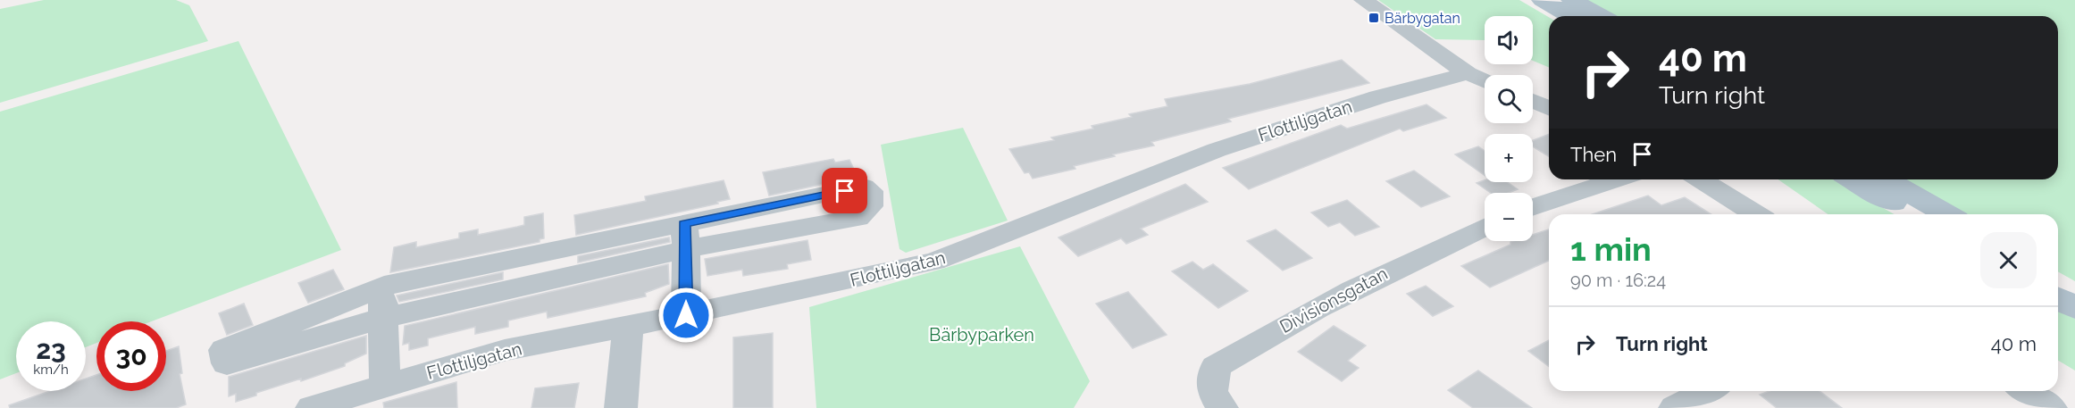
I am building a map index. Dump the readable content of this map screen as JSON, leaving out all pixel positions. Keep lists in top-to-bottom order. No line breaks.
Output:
{"streets":{"street":["Flottiljgatan","Divisionsgatan"]},"parks":["Bärbyparken"],"places":{"transit":["Bärbygatan"]},"page":{"map_buttons":["+","−"],"turn":["40 m","Turn right"],"then":"Then","heading":["1 min","90 m · 16:24"],"list":[{"name":"Turn right","value":"40 m"}],"speed":"23 km/h","limit":"30"}}
